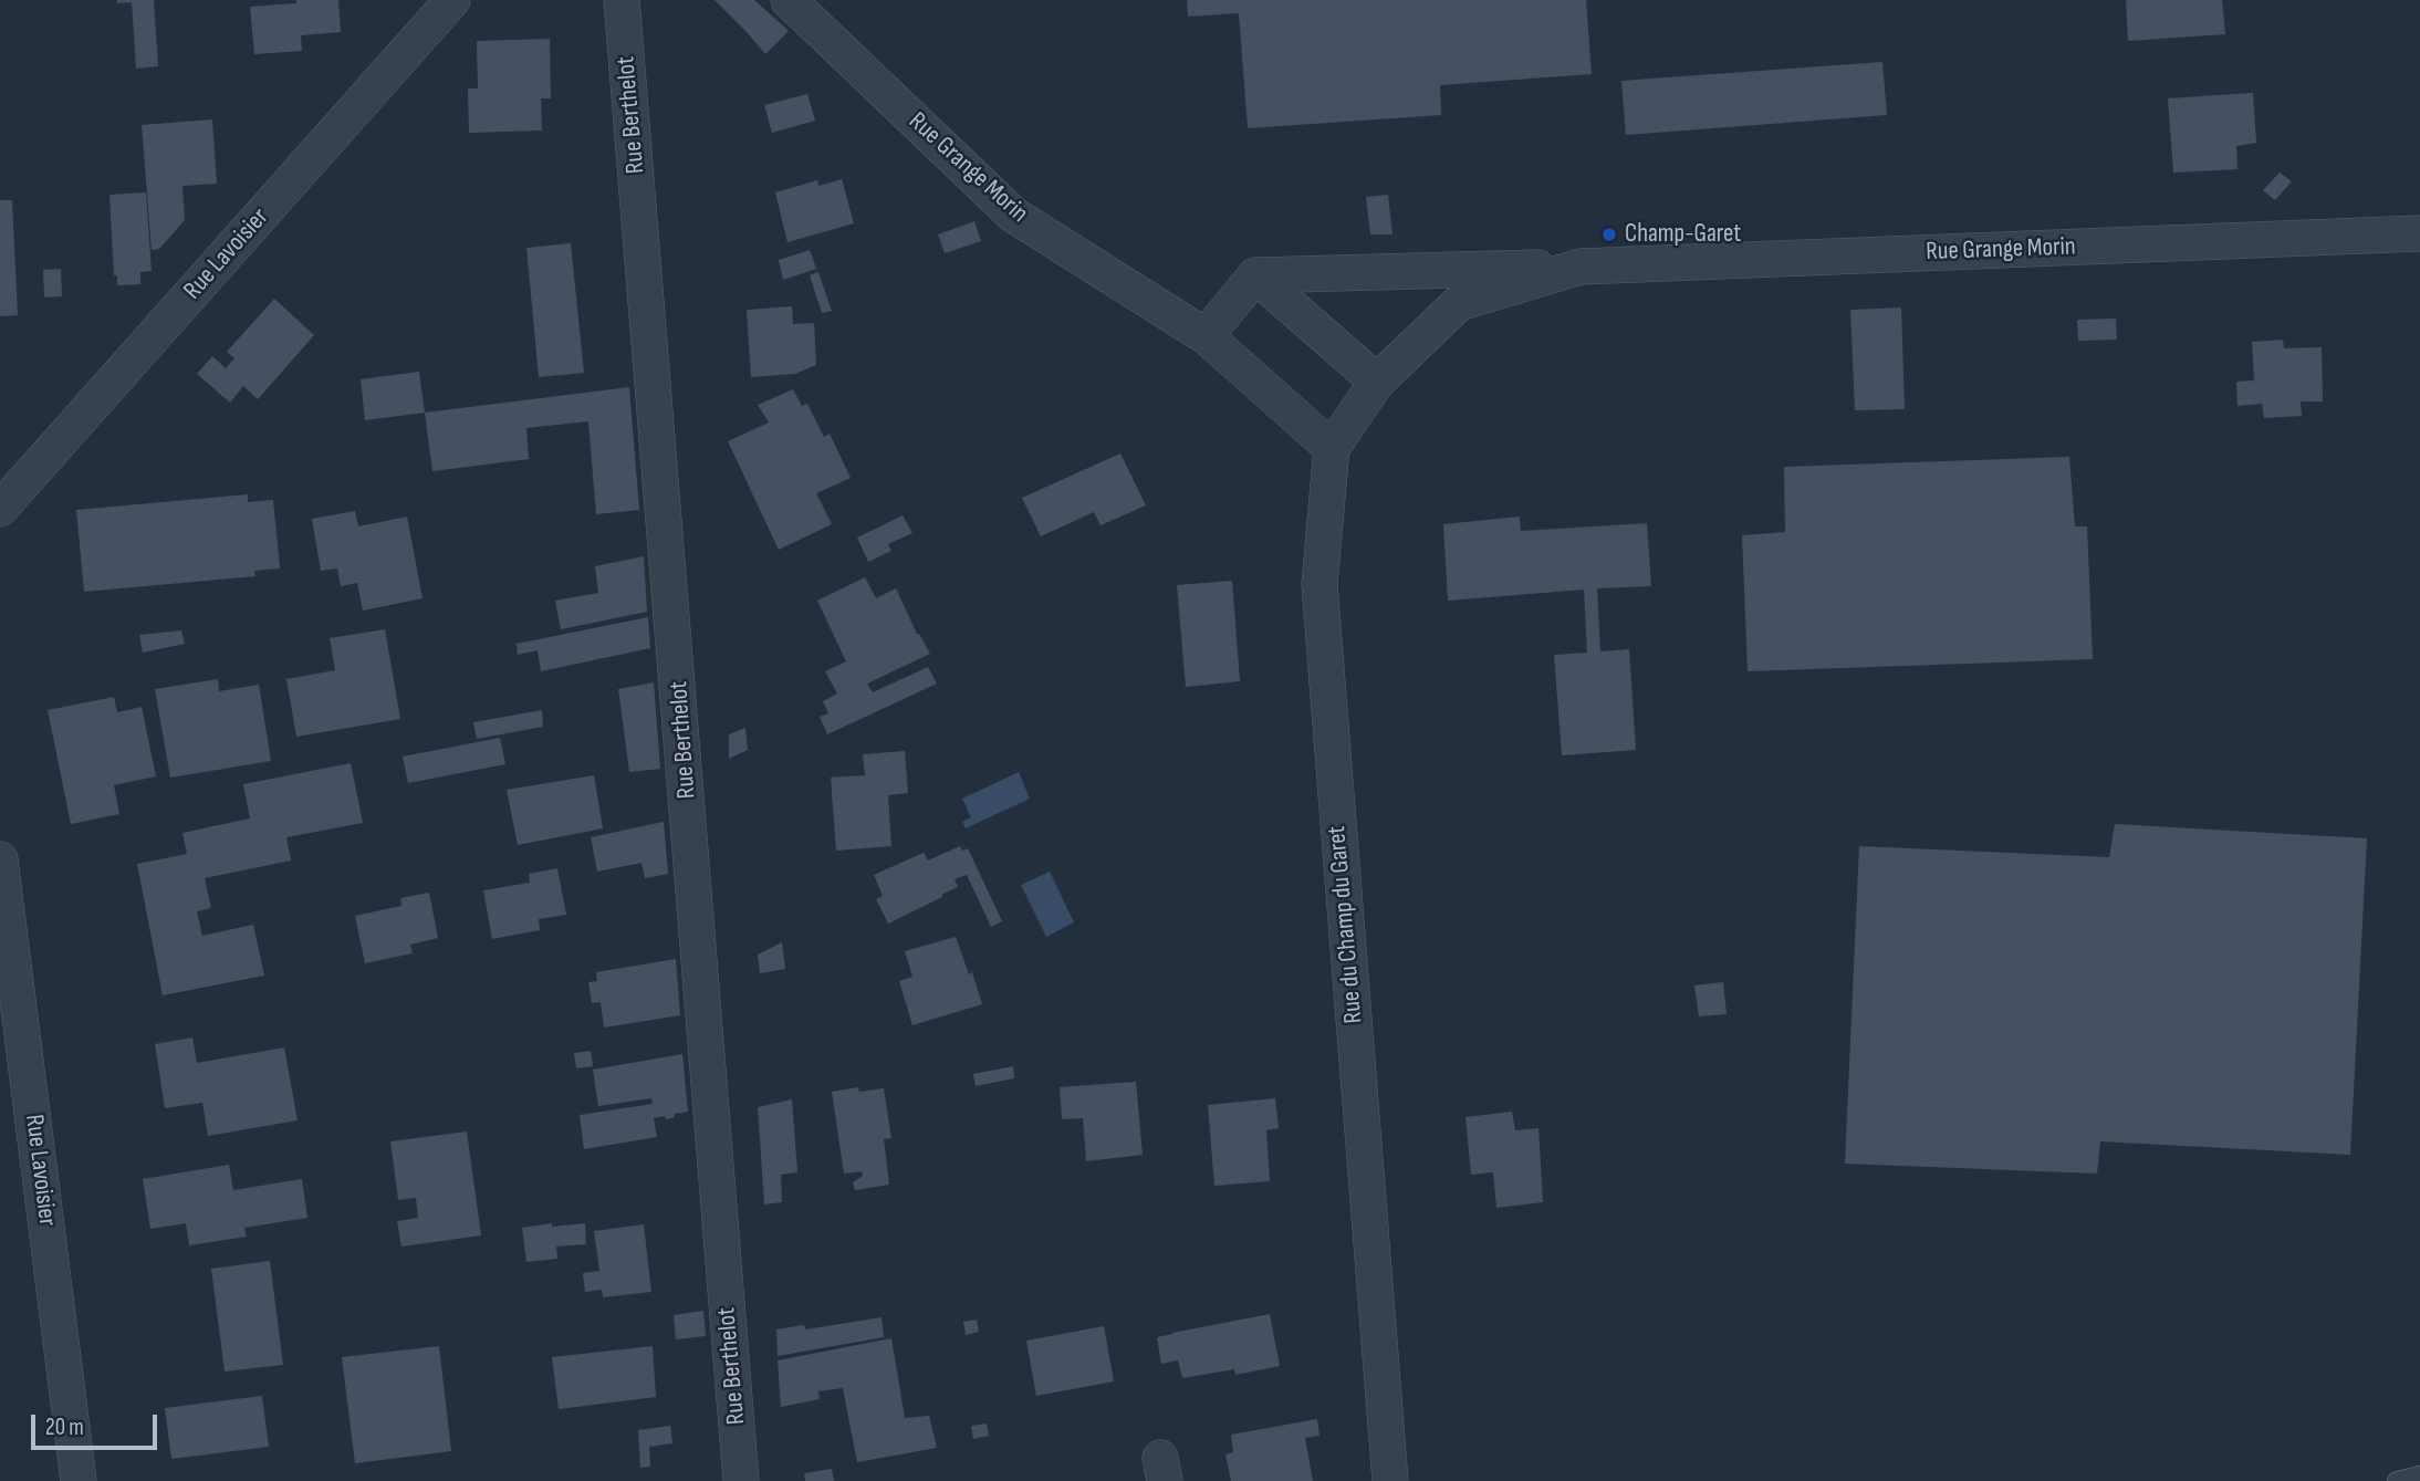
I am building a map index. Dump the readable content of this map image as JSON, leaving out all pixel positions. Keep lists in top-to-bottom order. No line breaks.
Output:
{"streets":{"street":["Rue Berthelot","Rue Grange Morin","Rue Lavoisier","Rue du Champ du Garet"]},"crossings":[["Rue Grange Morin","Rue du Champ du Garet"]],"places":["Champ-Garet"],"scale_bar":"20 m"}
